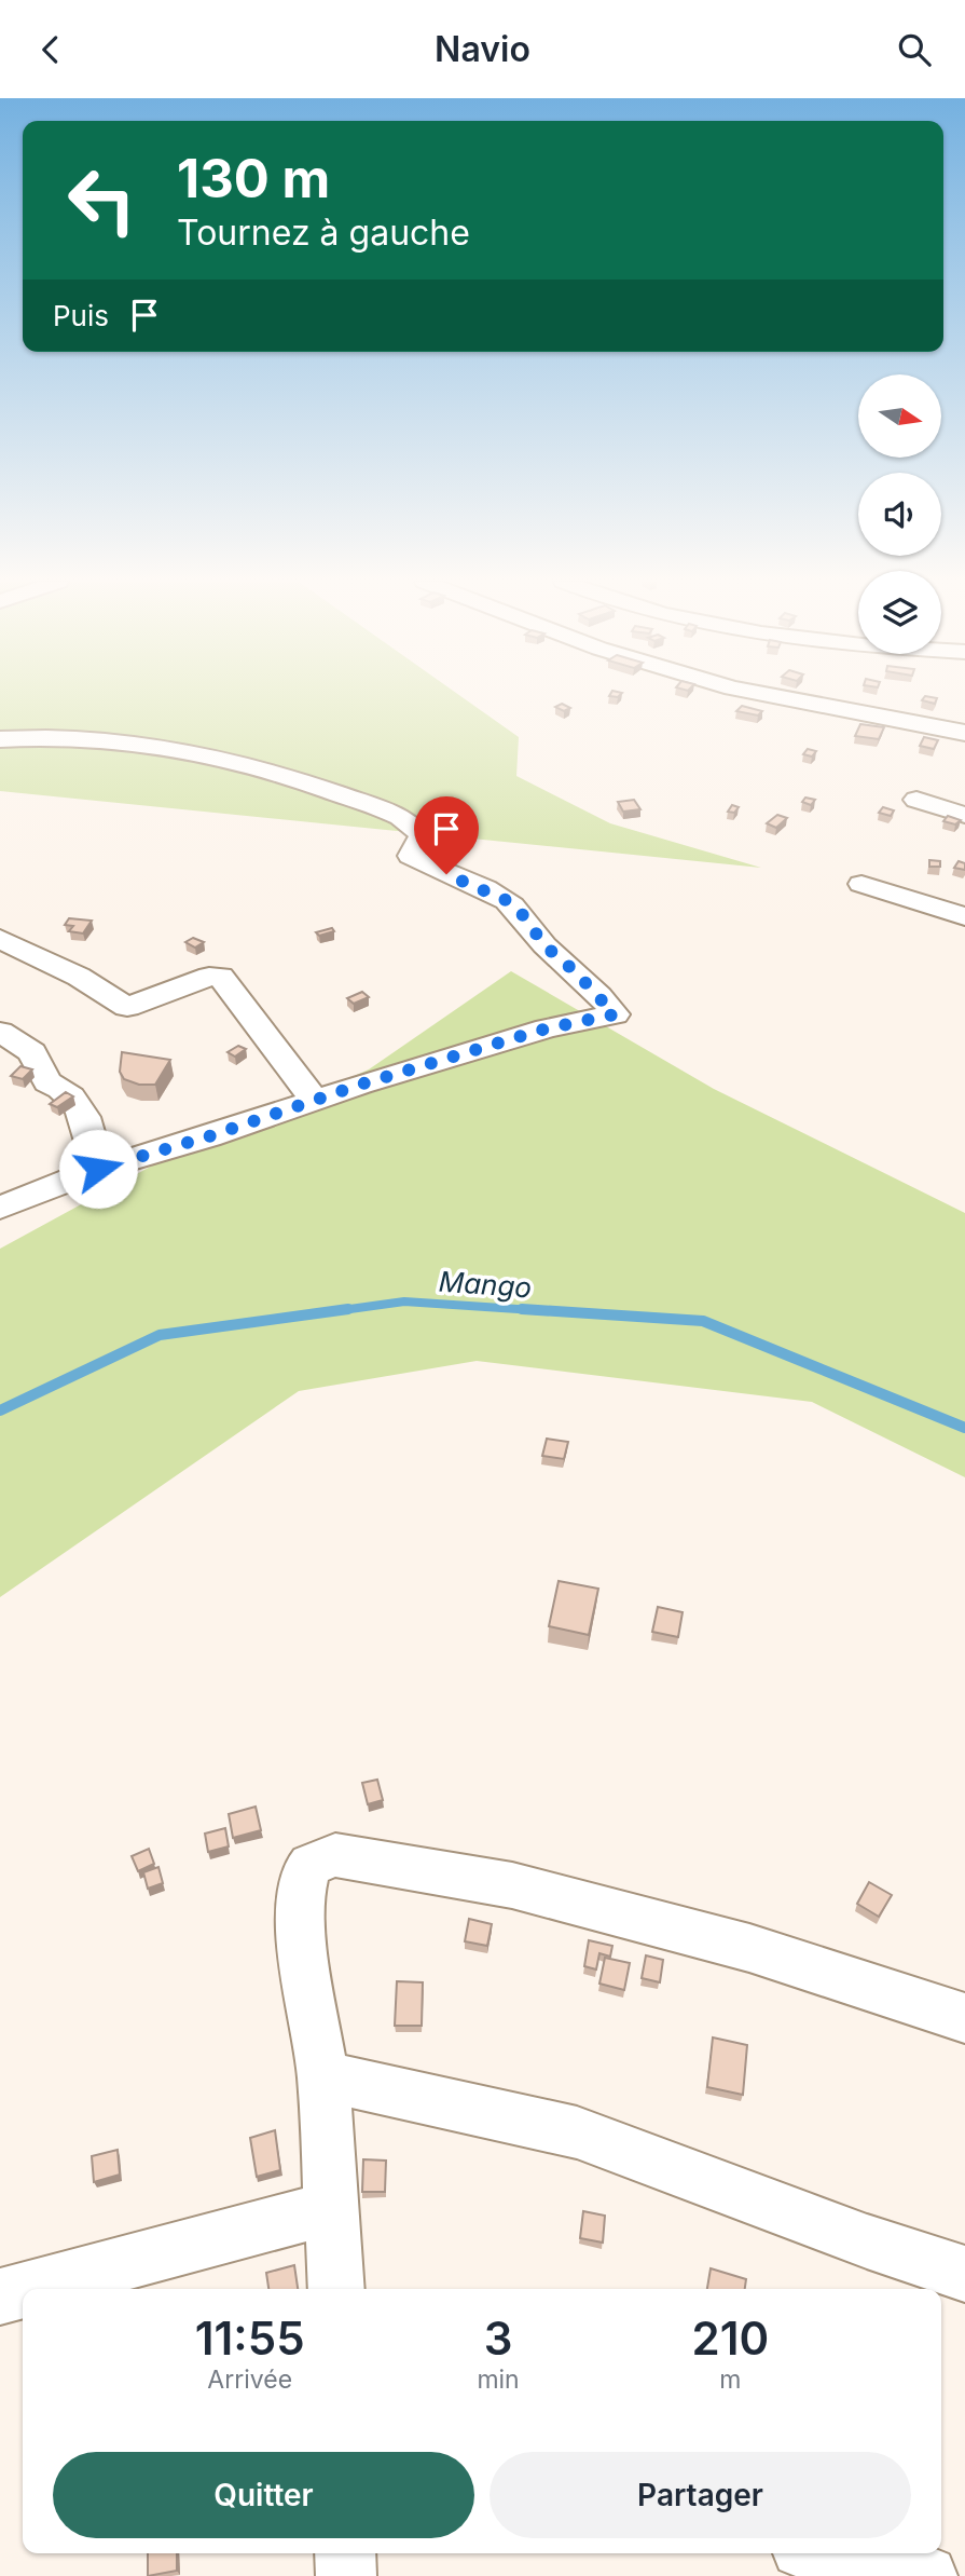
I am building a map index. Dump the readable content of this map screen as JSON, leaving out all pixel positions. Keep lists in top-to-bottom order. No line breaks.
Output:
{"water":["Mango"],"north":"right","page":{"header":"Navio","turn":["130 m","Tournez à gauche"],"then":"Puis","eta":["11:55","Arrivée","3","min","210","m"],"buttons":["Quitter","Partager"]}}
